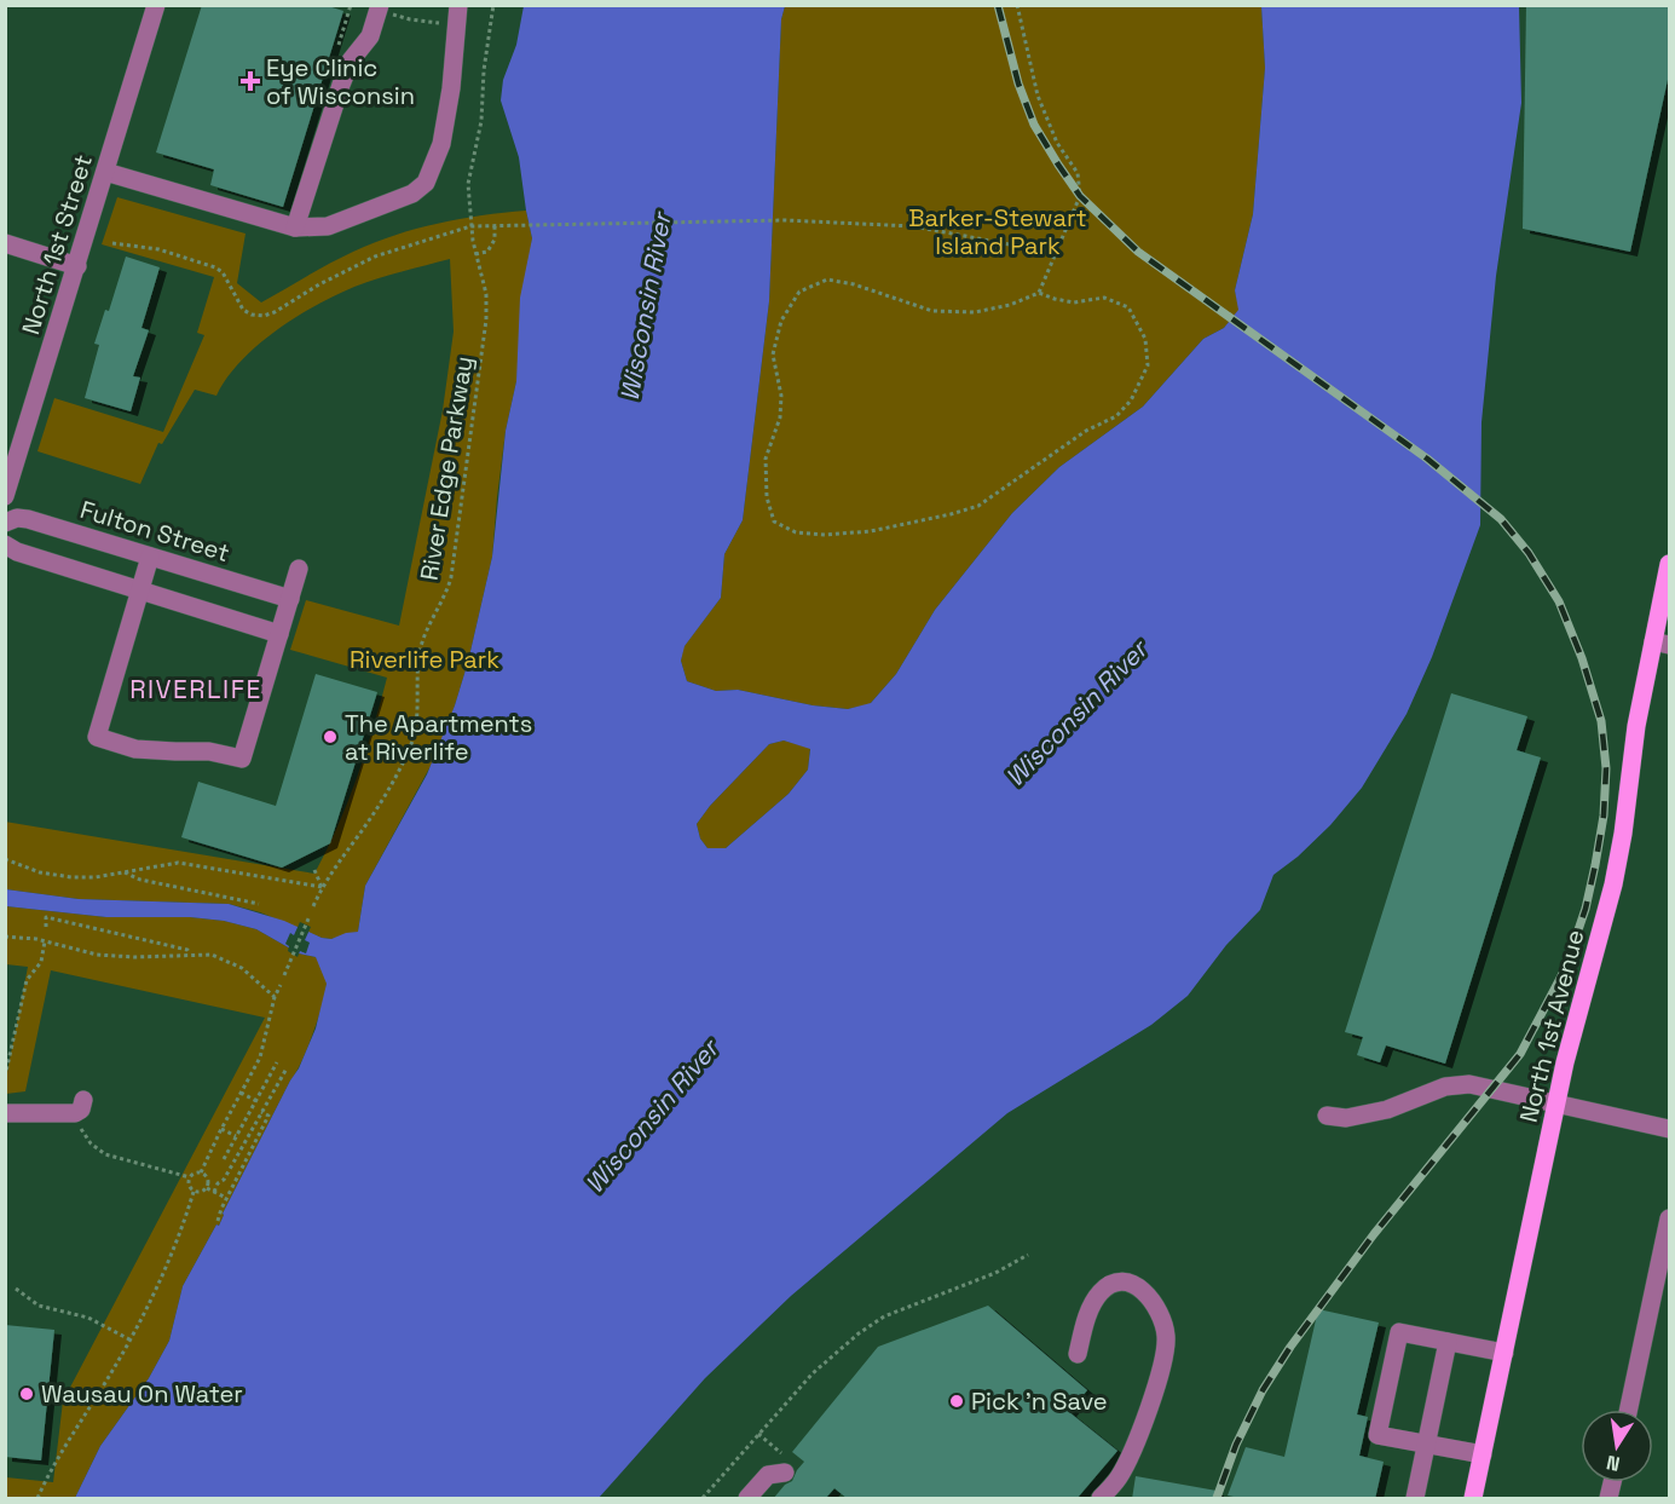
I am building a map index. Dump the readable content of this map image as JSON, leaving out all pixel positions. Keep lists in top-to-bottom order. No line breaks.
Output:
{"streets":{"main road":["North 1st Avenue"],"street":["North 1st Street","Fulton Street"],"path":["River Edge Parkway"]},"districts":["RIVERLIFE"],"water":["Wisconsin River"],"parks":["Barker-Stewart Island Park","Riverlife Park"],"places":{"health":["Eye Clinic of Wisconsin"],"other":["The Apartments at Riverlife","Wausau On Water","Pick 'n Save"]},"north":"bottom"}
